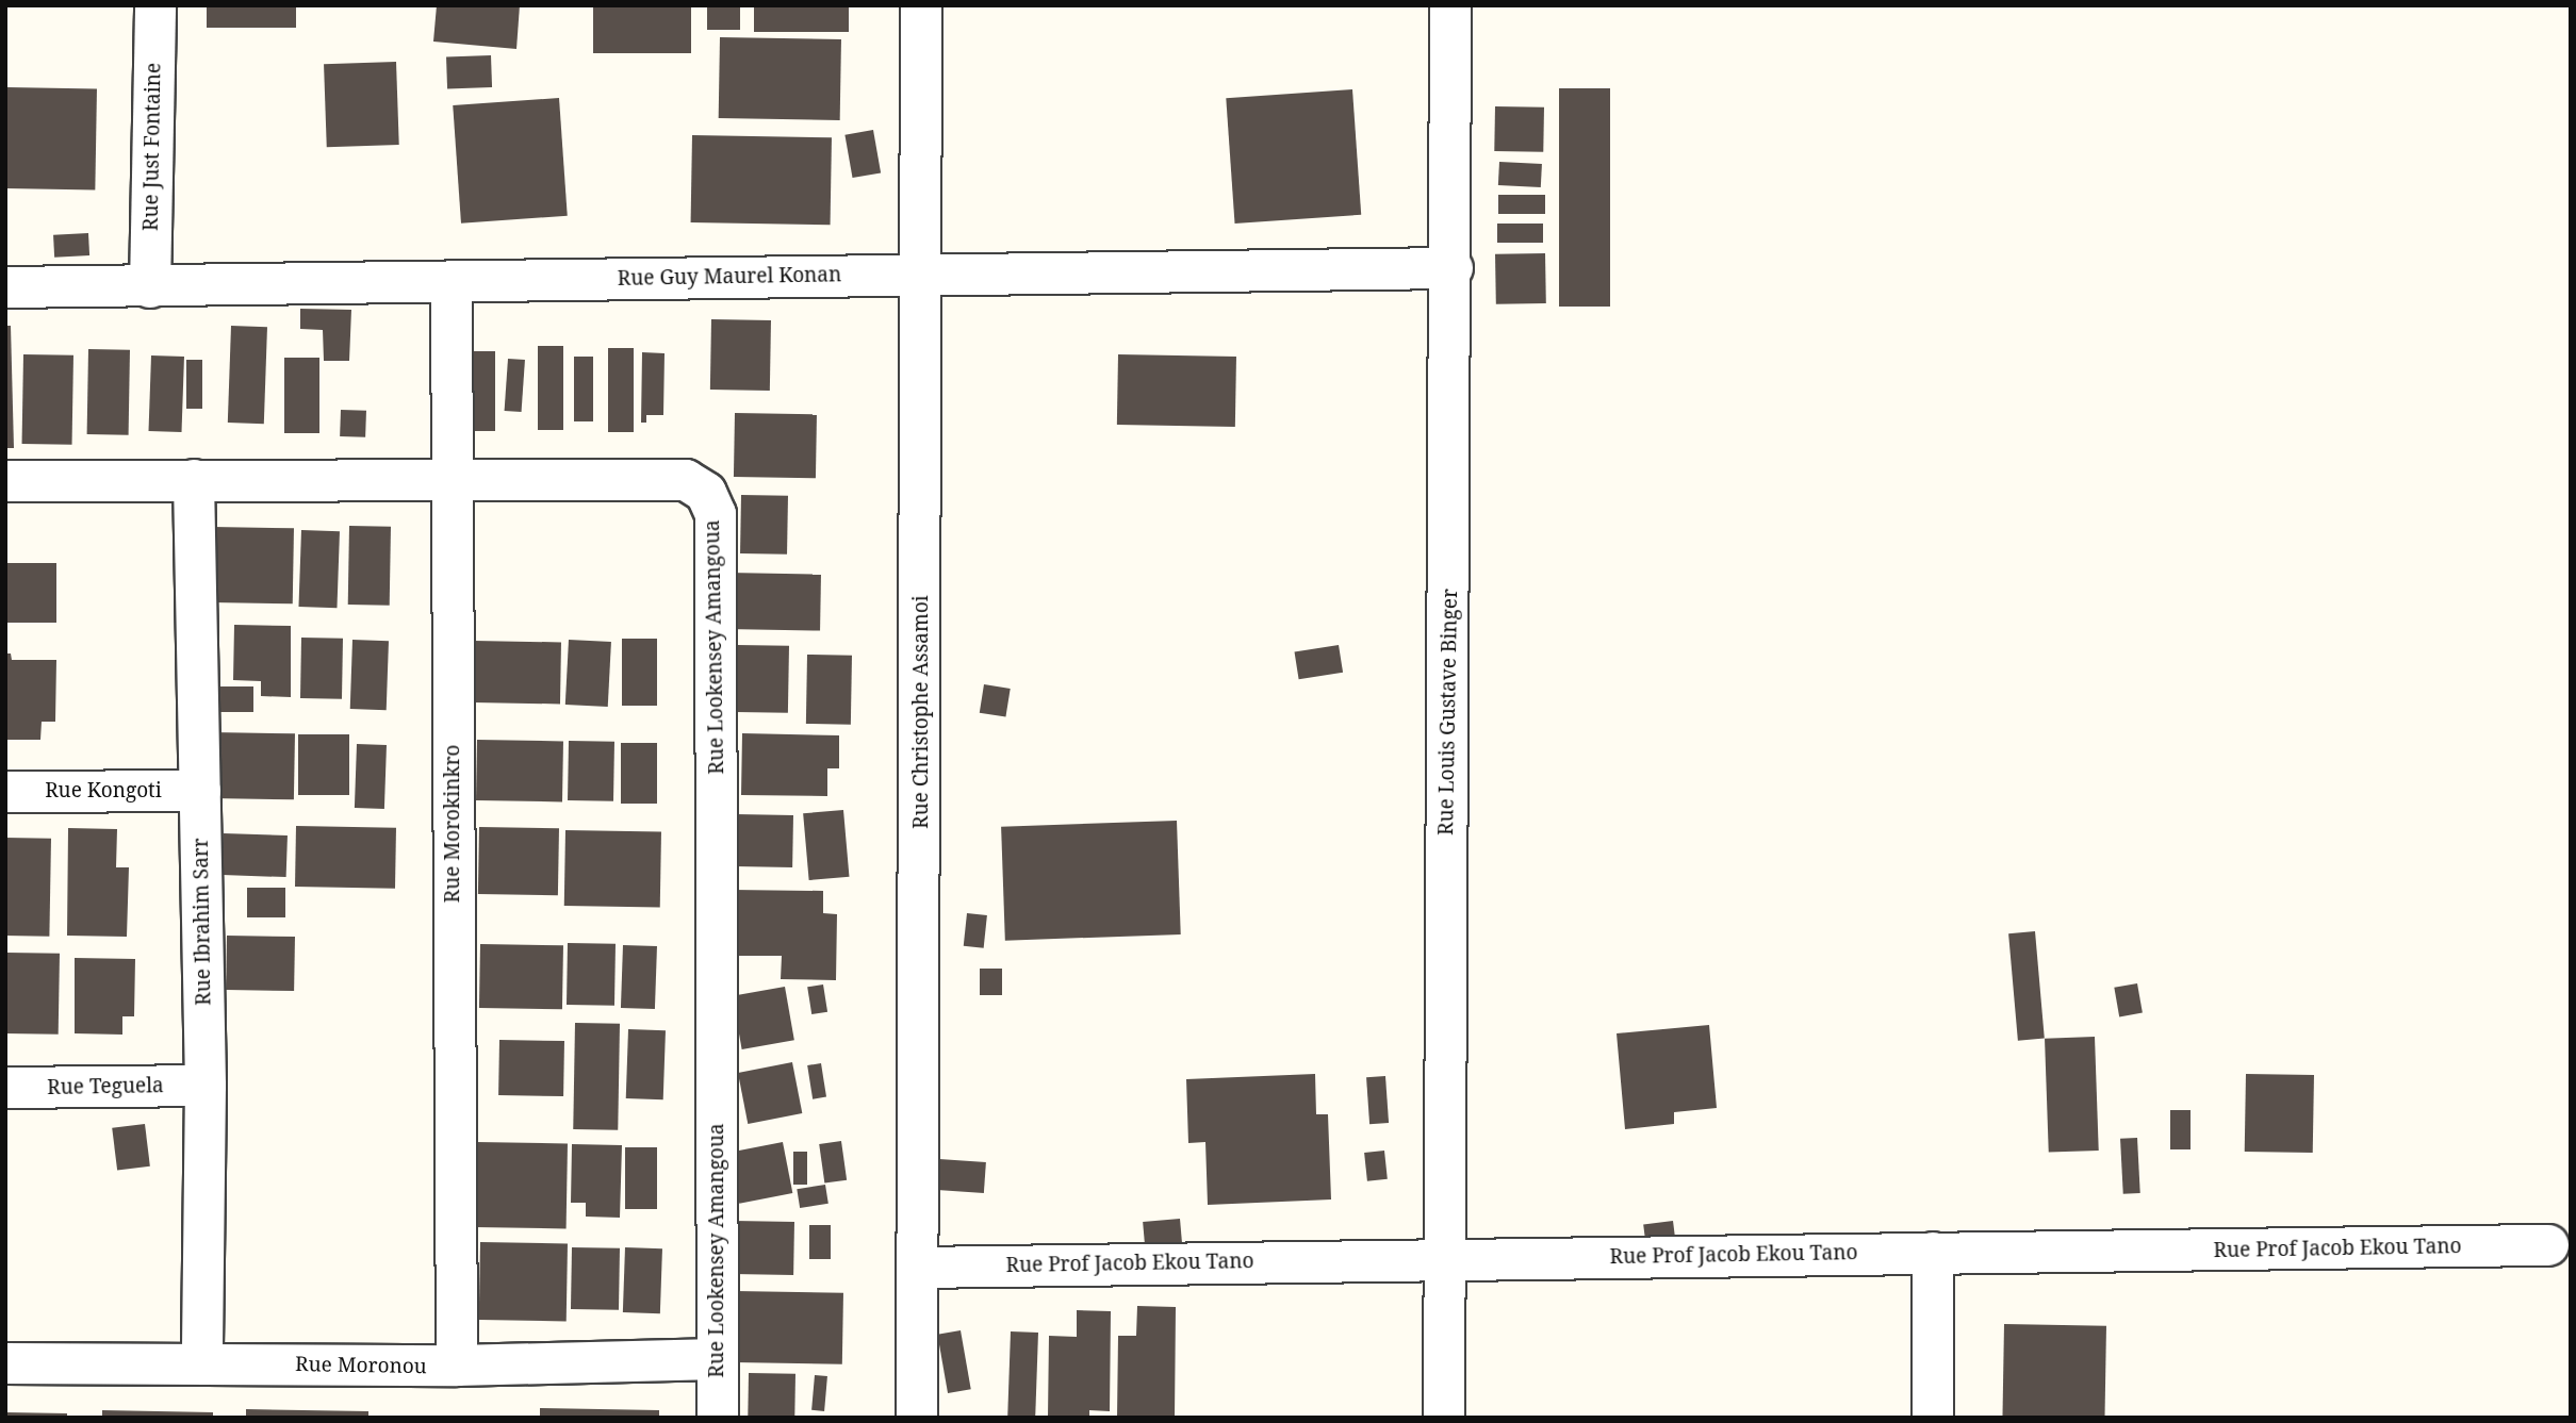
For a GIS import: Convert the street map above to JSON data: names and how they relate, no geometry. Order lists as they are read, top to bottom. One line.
{"streets":{"street":["Rue Just Fontaine","Rue Guy Maurel Konan","Rue Lookensey Amangoua","Rue Christophe Assamoi","Rue Louis Gustave Binger","Rue Kongoti","Rue Morokinkro","Rue Ibrahim Sarr","Rue Teguela","Rue Prof Jacob Ekou Tano","Rue Moronou"]},"crossings":[["Rue Just Fontaine","Rue Guy Maurel Konan"],["Rue Guy Maurel Konan","Rue Christophe Assamoi"],["Rue Guy Maurel Konan","Rue Louis Gustave Binger"],["Rue Guy Maurel Konan","Rue Morokinkro"],["Rue Lookensey Amangoua","Rue Morokinkro"],["Rue Lookensey Amangoua","Rue Ibrahim Sarr"],["Rue Lookensey Amangoua","Rue Moronou"],["Rue Christophe Assamoi","Rue Prof Jacob Ekou Tano"],["Rue Louis Gustave Binger","Rue Prof Jacob Ekou Tano"],["Rue Kongoti","Rue Ibrahim Sarr"],["Rue Morokinkro","Rue Moronou"],["Rue Ibrahim Sarr","Rue Teguela"],["Rue Ibrahim Sarr","Rue Moronou"]]}
